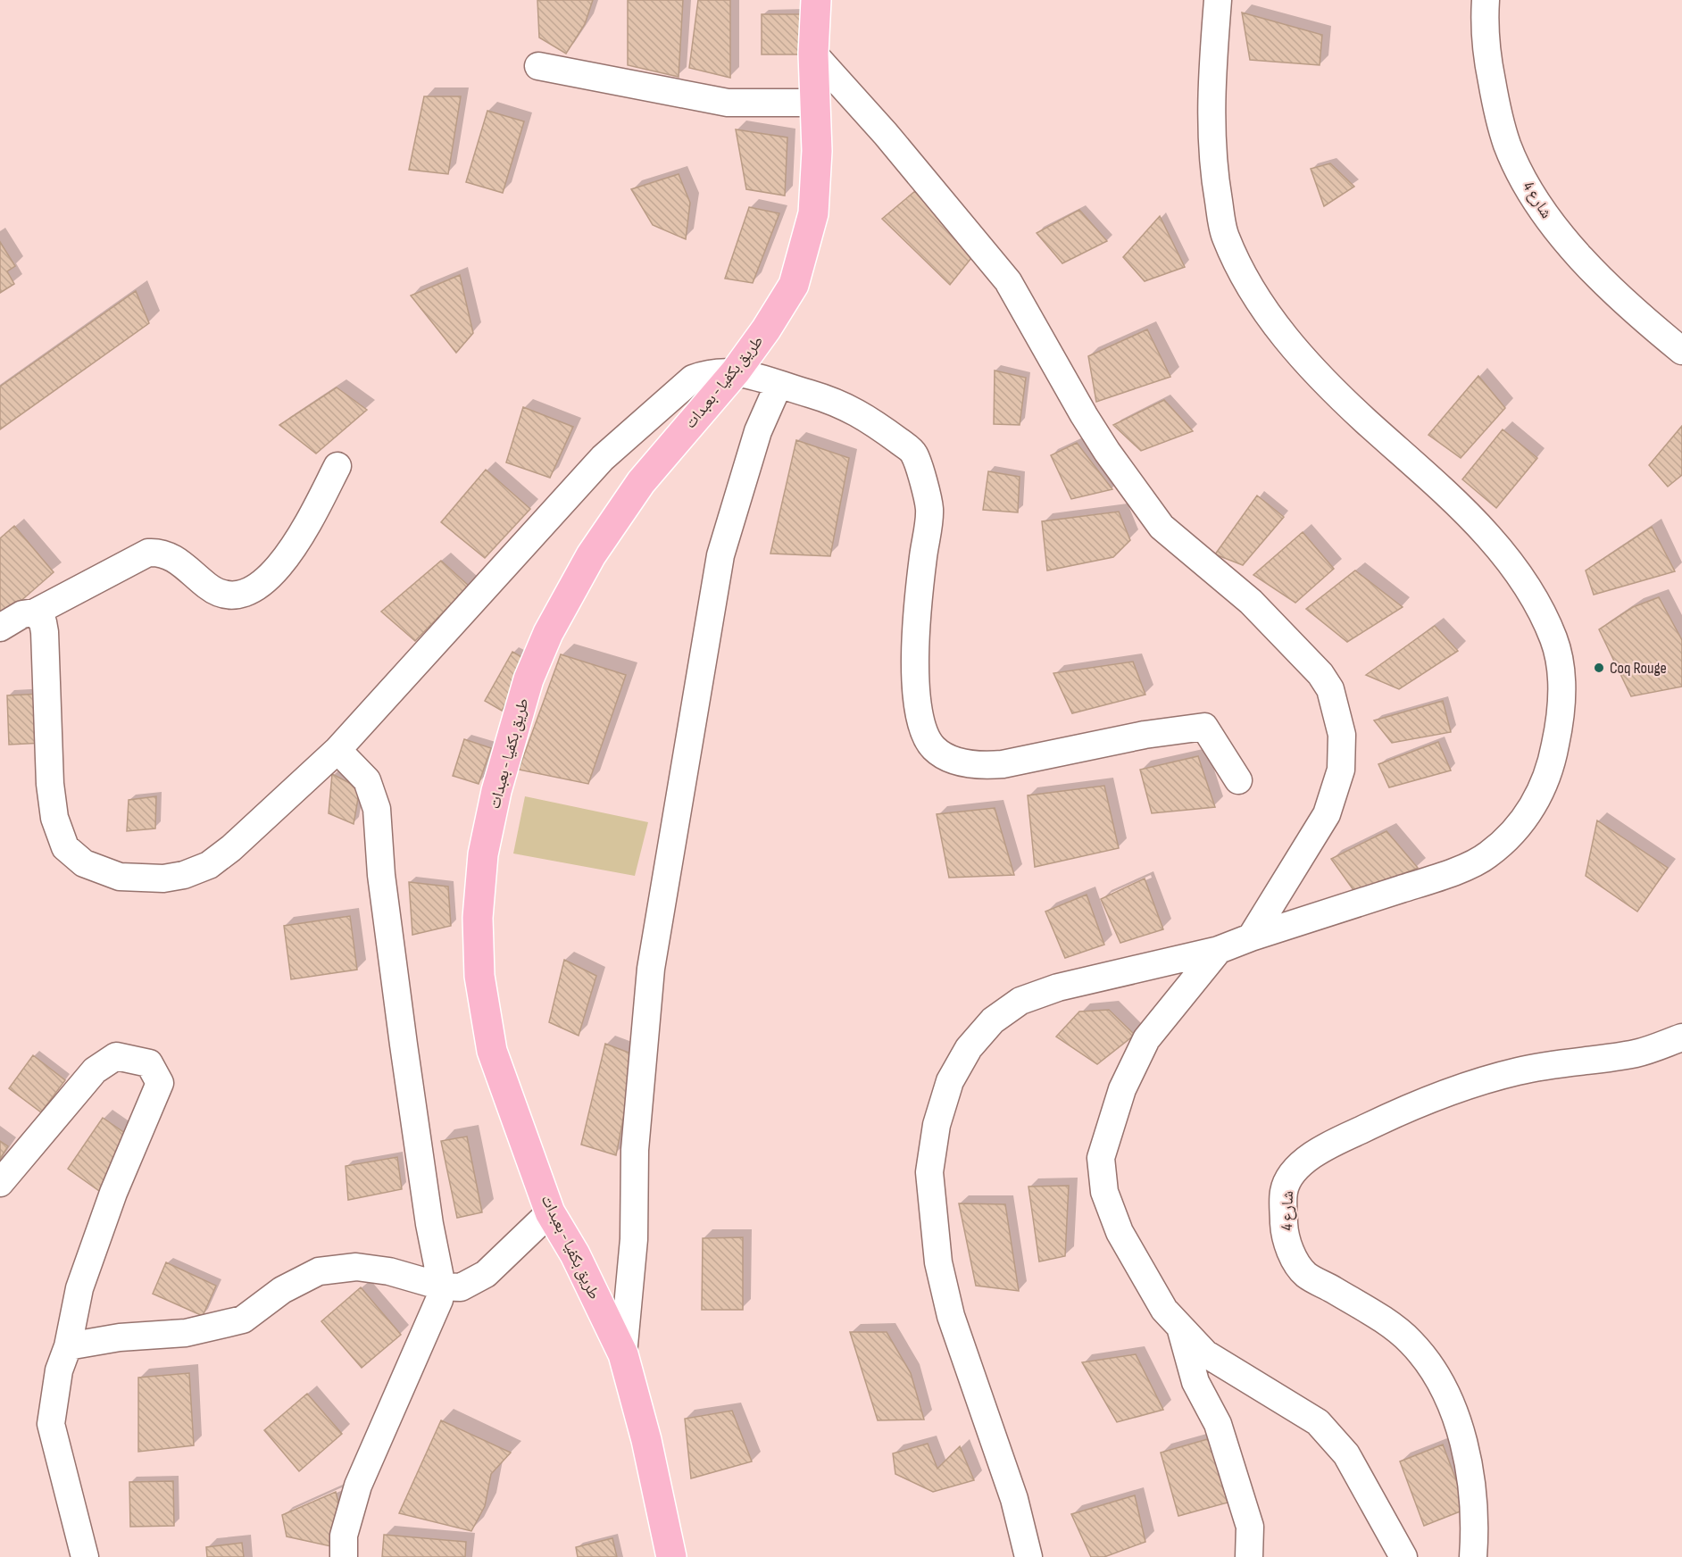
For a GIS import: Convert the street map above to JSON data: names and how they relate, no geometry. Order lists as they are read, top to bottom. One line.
{"streets":{"main road":["طريق بكفيا - بعبدات"],"street":["شارع 4"]},"places":["Coq Rouge"]}
